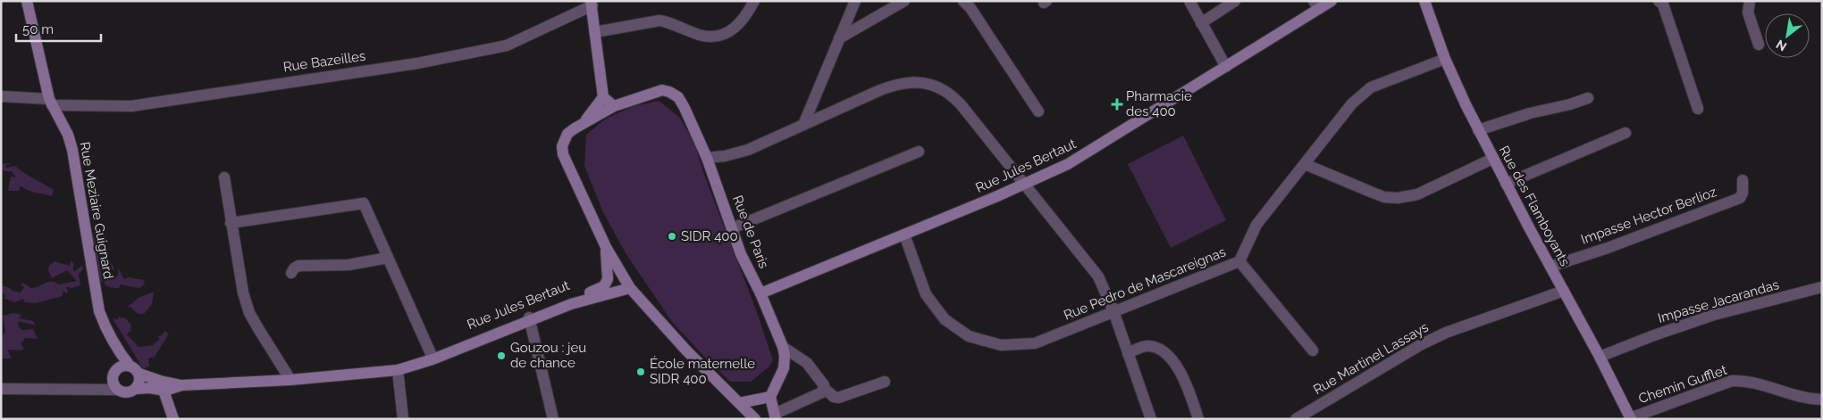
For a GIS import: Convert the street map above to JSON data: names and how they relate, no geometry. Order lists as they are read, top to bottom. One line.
{"streets":{"street":["Rue Bazeilles","Rue Jules Bertaut","Rue des Flamboyants","Rue Meziaire Guignard","Impasse Hector Berlioz","Rue de Paris","Rue Pedro de Mascareignas","Impasse Jacarandas","Rue Martinel Lassays","Chemin Gufflet"]},"crossings":[["Rue Bazeilles","Rue Meziaire Guignard"],["Rue Jules Bertaut","Rue Meziaire Guignard"],["Rue Jules Bertaut","Rue de Paris"],["Rue Jules Bertaut","Rue Pedro de Mascareignas"],["Rue des Flamboyants","Impasse Hector Berlioz"],["Rue des Flamboyants","Rue Pedro de Mascareignas"],["Rue des Flamboyants","Impasse Jacarandas"],["Rue des Flamboyants","Rue Martinel Lassays"],["Rue des Flamboyants","Chemin Gufflet"]],"places":{"health":["Pharmacie des 400"],"other":["SIDR 400","Gouzou : jeu de chance","École maternelle SIDR 400"]},"scale_bar":"50 m","north":"bottom left"}
